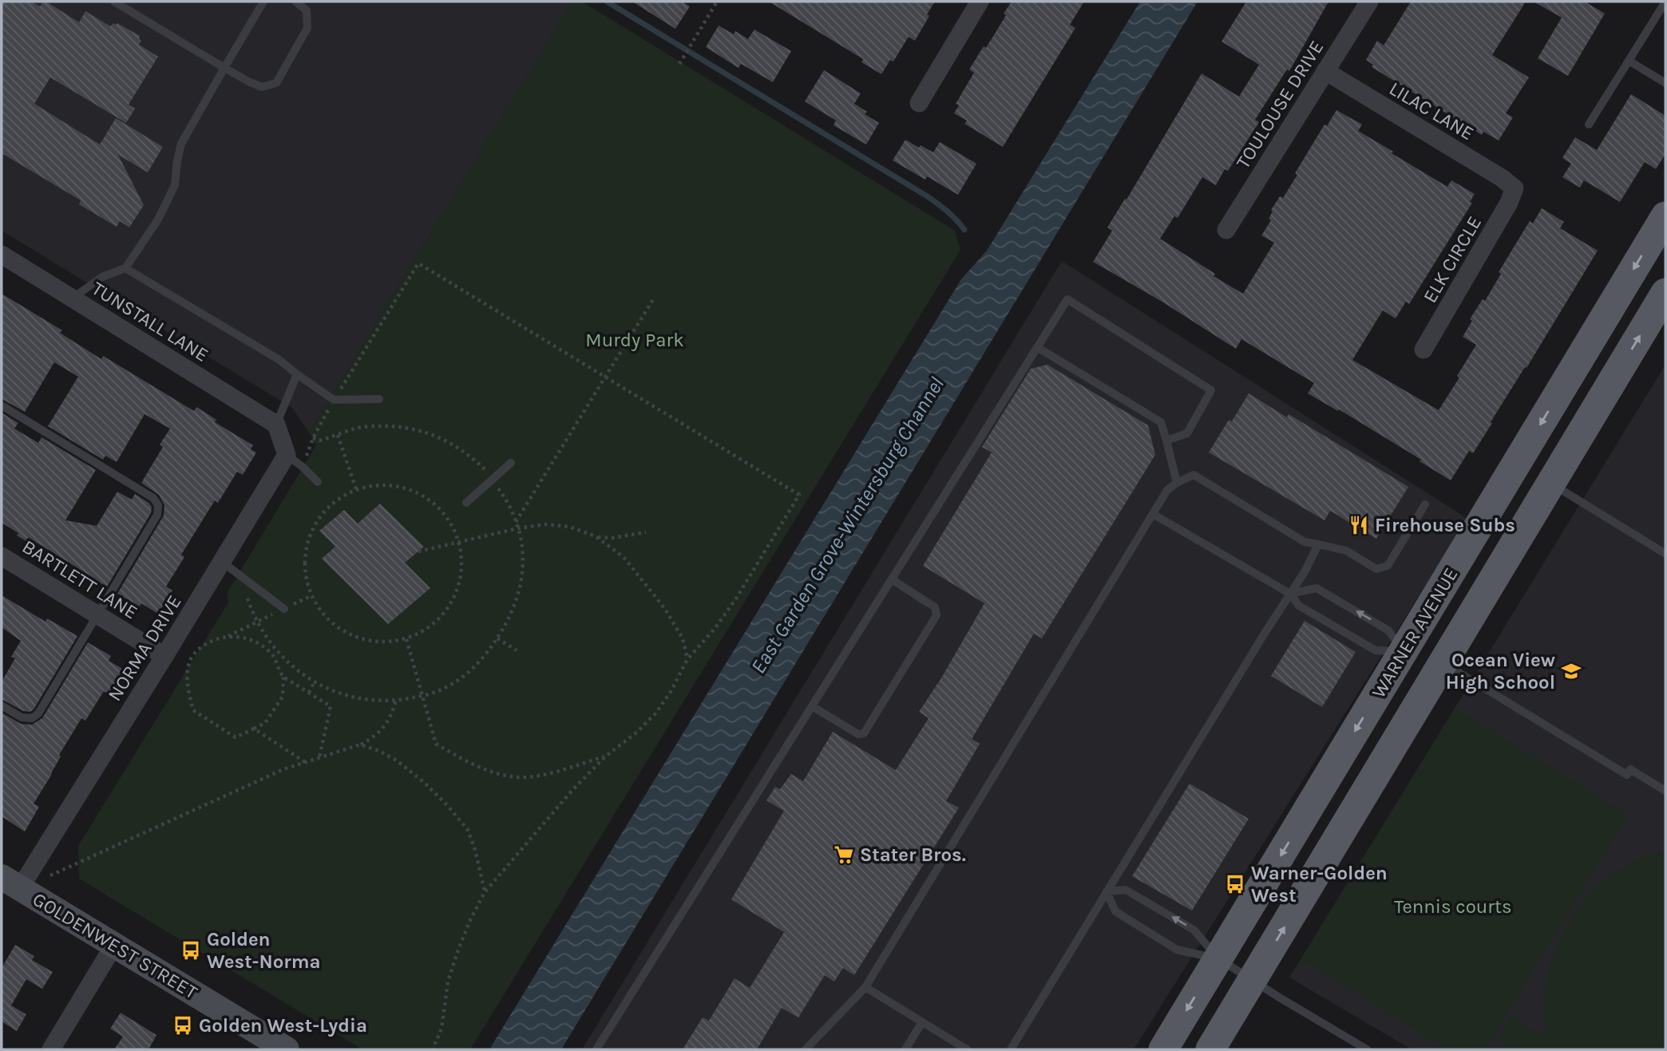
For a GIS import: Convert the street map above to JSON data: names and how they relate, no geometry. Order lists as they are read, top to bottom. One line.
{"streets":{"main road":["WARNER AVENUE","GOLDENWEST STREET"],"street":["TOULOUSE DRIVE","LILAC LANE","ELK CIRCLE","TUNSTALL LANE","BARTLETT LANE","NORMA DRIVE"]},"crossings":[["TOULOUSE DRIVE","LILAC LANE"],["LILAC LANE","ELK CIRCLE"],["BARTLETT LANE","NORMA DRIVE"],["NORMA DRIVE","GOLDENWEST STREET"]],"water":["East Garden Grove-Wintersburg Channel"],"parks":["Murdy Park","Tennis courts"],"places":{"restaurant":["Firehouse Subs"],"school or university":["Ocean View High School"],"supermarket":["Stater Bros."],"bus stop":["Warner-Golden West","Golden West-Norma","Golden West-Lydia"]}}
